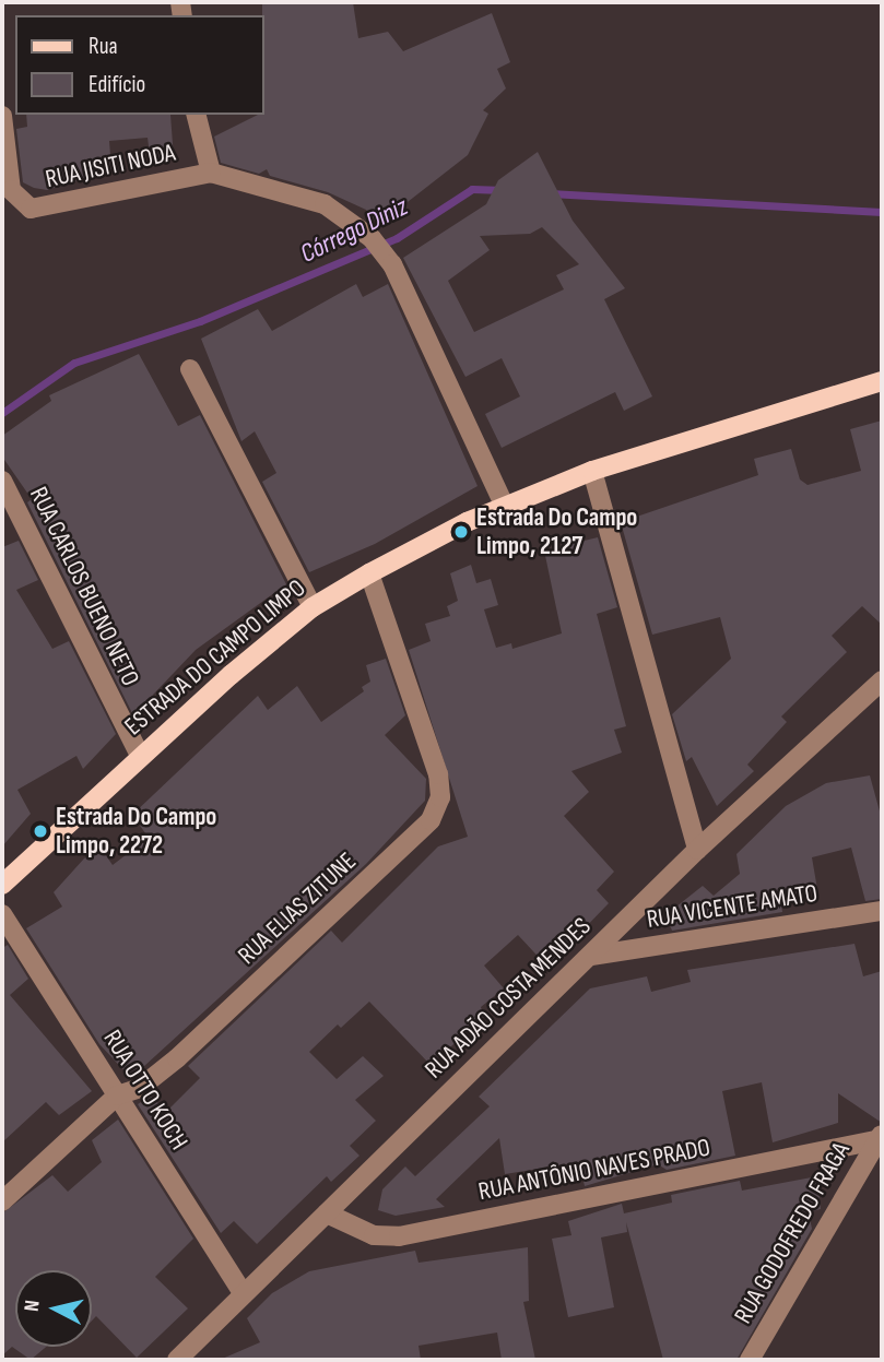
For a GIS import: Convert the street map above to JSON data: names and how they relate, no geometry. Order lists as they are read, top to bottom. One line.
{"streets":{"main road":["ESTRADA DO CAMPO LIMPO"],"street":["RUA JISITI NODA","RUA CARLOS BUENO NETO","RUA VICENTE AMATO","RUA ELIAS ZITUNE","RUA ADÃO COSTA MENDES","RUA OTTO KOCH","RUA ANTÔNIO NAVES PRADO","RUA GODOFREDO FRAGA"]},"crossings":[["RUA CARLOS BUENO NETO","ESTRADA DO CAMPO LIMPO"],["ESTRADA DO CAMPO LIMPO","RUA ELIAS ZITUNE"],["RUA VICENTE AMATO","RUA ADÃO COSTA MENDES"],["RUA ELIAS ZITUNE","RUA OTTO KOCH"],["RUA ADÃO COSTA MENDES","RUA OTTO KOCH"],["RUA ADÃO COSTA MENDES","RUA ANTÔNIO NAVES PRADO"],["RUA ANTÔNIO NAVES PRADO","RUA GODOFREDO FRAGA"]],"water":["Córrego Diniz"],"places":["Estrada Do Campo Limpo, 2127","Estrada Do Campo Limpo, 2272"],"legend":["Rua","Edifício"],"north":"left"}
